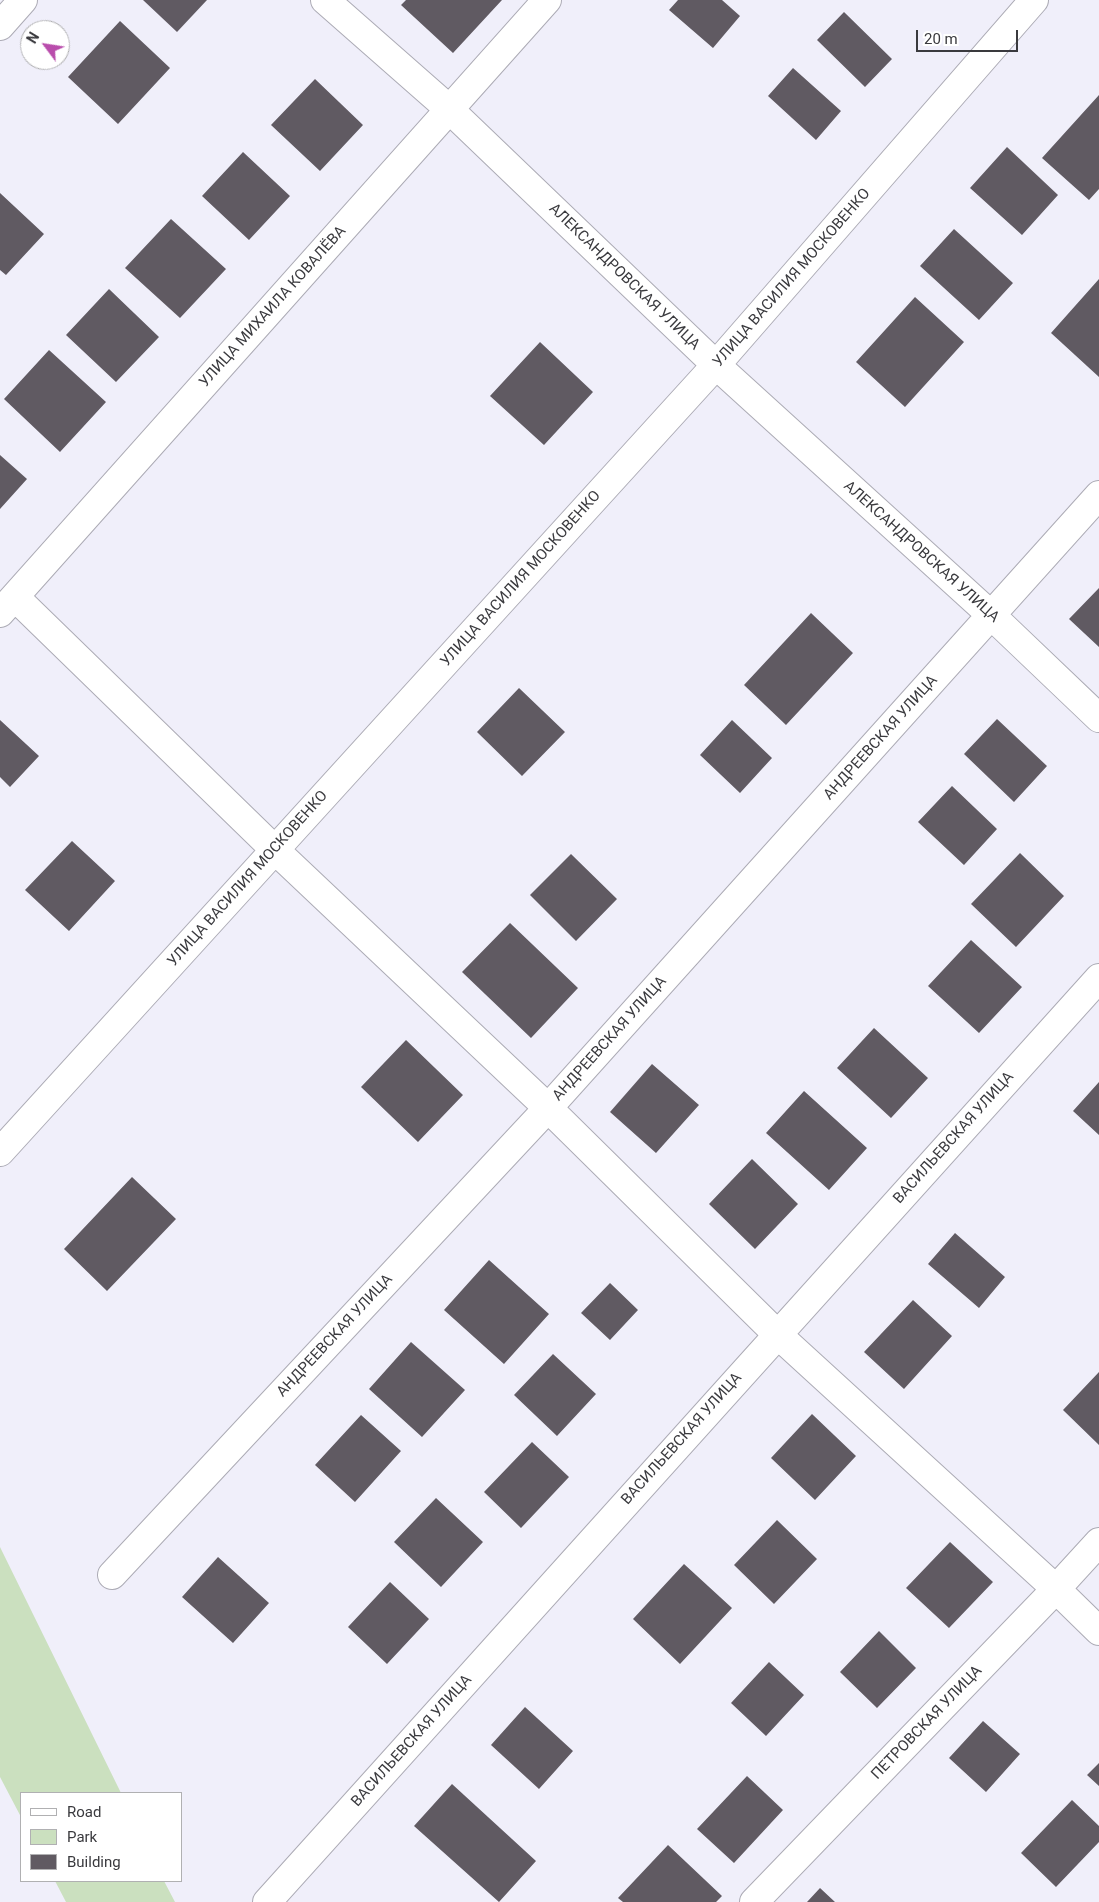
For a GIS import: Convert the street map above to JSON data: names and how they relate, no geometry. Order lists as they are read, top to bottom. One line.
{"streets":{"street":["АЛЕКСАНДРОВСКАЯ УЛИЦА","УЛИЦА ВАСИЛИЯ МОСКОВЕНКО","УЛИЦА МИХАИЛА КОВАЛЁВА","АНДРЕЕВСКАЯ УЛИЦА","ВАСИЛЬЕВСКАЯ УЛИЦА","ПЕТРОВСКАЯ УЛИЦА"]},"crossings":[["АЛЕКСАНДРОВСКАЯ УЛИЦА","УЛИЦА ВАСИЛИЯ МОСКОВЕНКО"],["АЛЕКСАНДРОВСКАЯ УЛИЦА","УЛИЦА МИХАИЛА КОВАЛЁВА"],["АЛЕКСАНДРОВСКАЯ УЛИЦА","АНДРЕЕВСКАЯ УЛИЦА"]],"legend":["Road","Park","Building"],"scale_bar":"20 m","north":"top left"}
